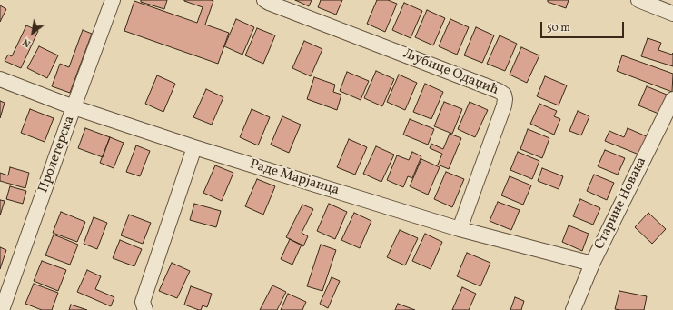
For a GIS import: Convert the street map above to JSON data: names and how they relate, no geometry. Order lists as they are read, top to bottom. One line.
{"streets":{"street":["Љубице Одаџић","Пролетерска","Раде Марјанца","Старине Новака"]},"crossings":[["Љубице Одаџић","Раде Марјанца"],["Пролетерска","Раде Марјанца"],["Раде Марјанца","Старине Новака"]],"scale_bar":"50 m","north":"bottom left"}
